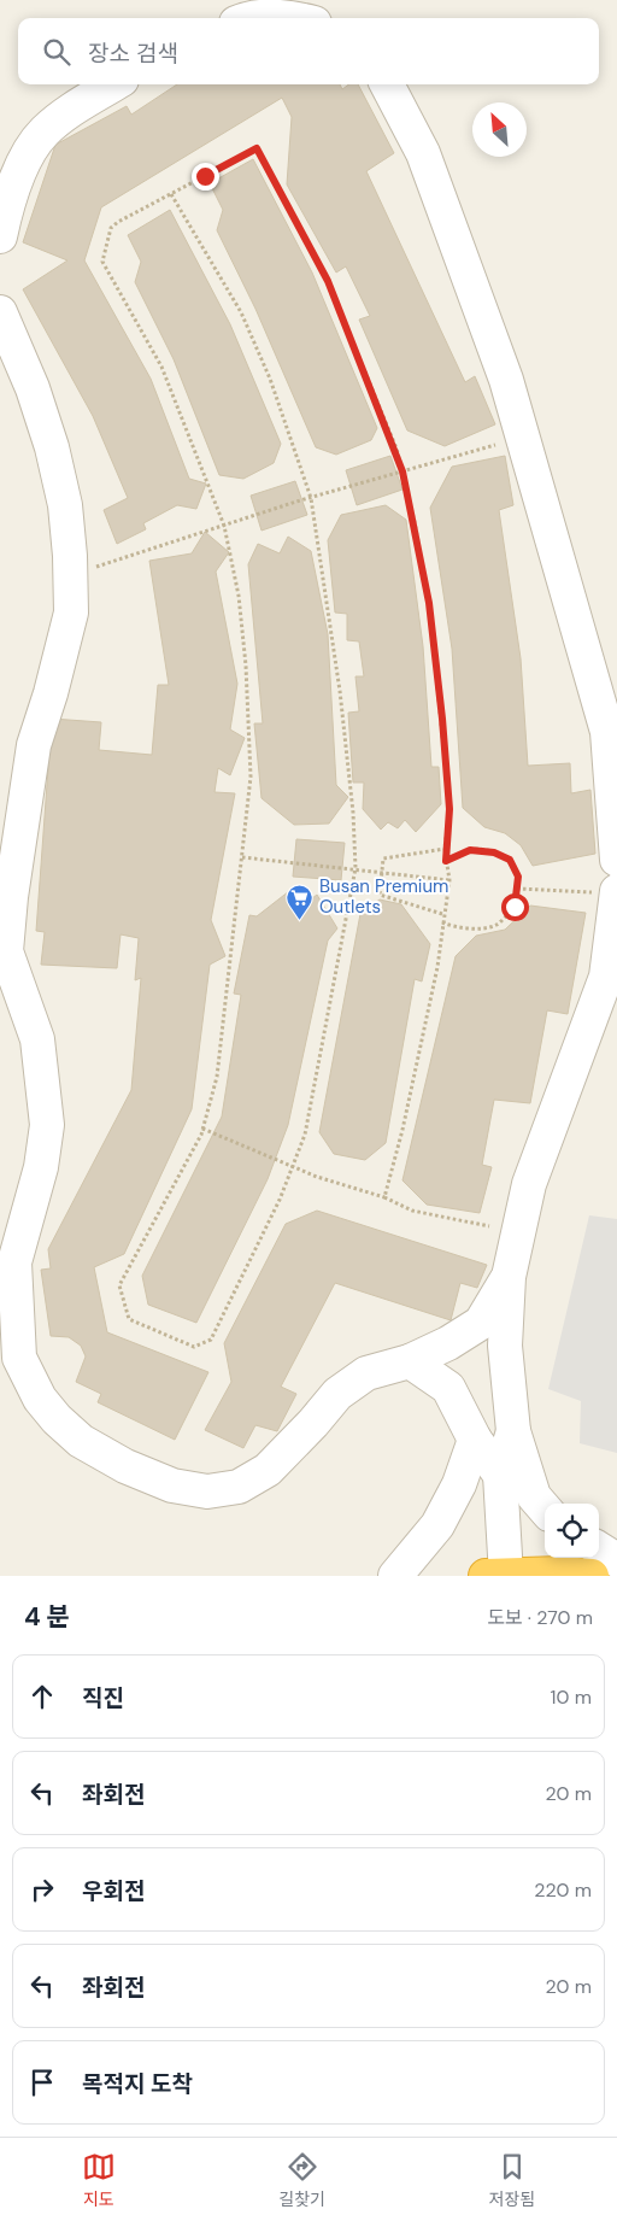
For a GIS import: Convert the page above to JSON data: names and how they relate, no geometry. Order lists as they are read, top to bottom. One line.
{"places":{"supermarket":["Busan Premium Outlets"]},"north":"top left","page":{"search":"장소 검색","heading":["4 분","도보 · 270 m"],"list":[["직진","10 m"],["좌회전","20 m"],["우회전","220 m"],["좌회전","20 m"],"목적지 도착"],"nav":["지도","길찾기","저장됨"]}}
